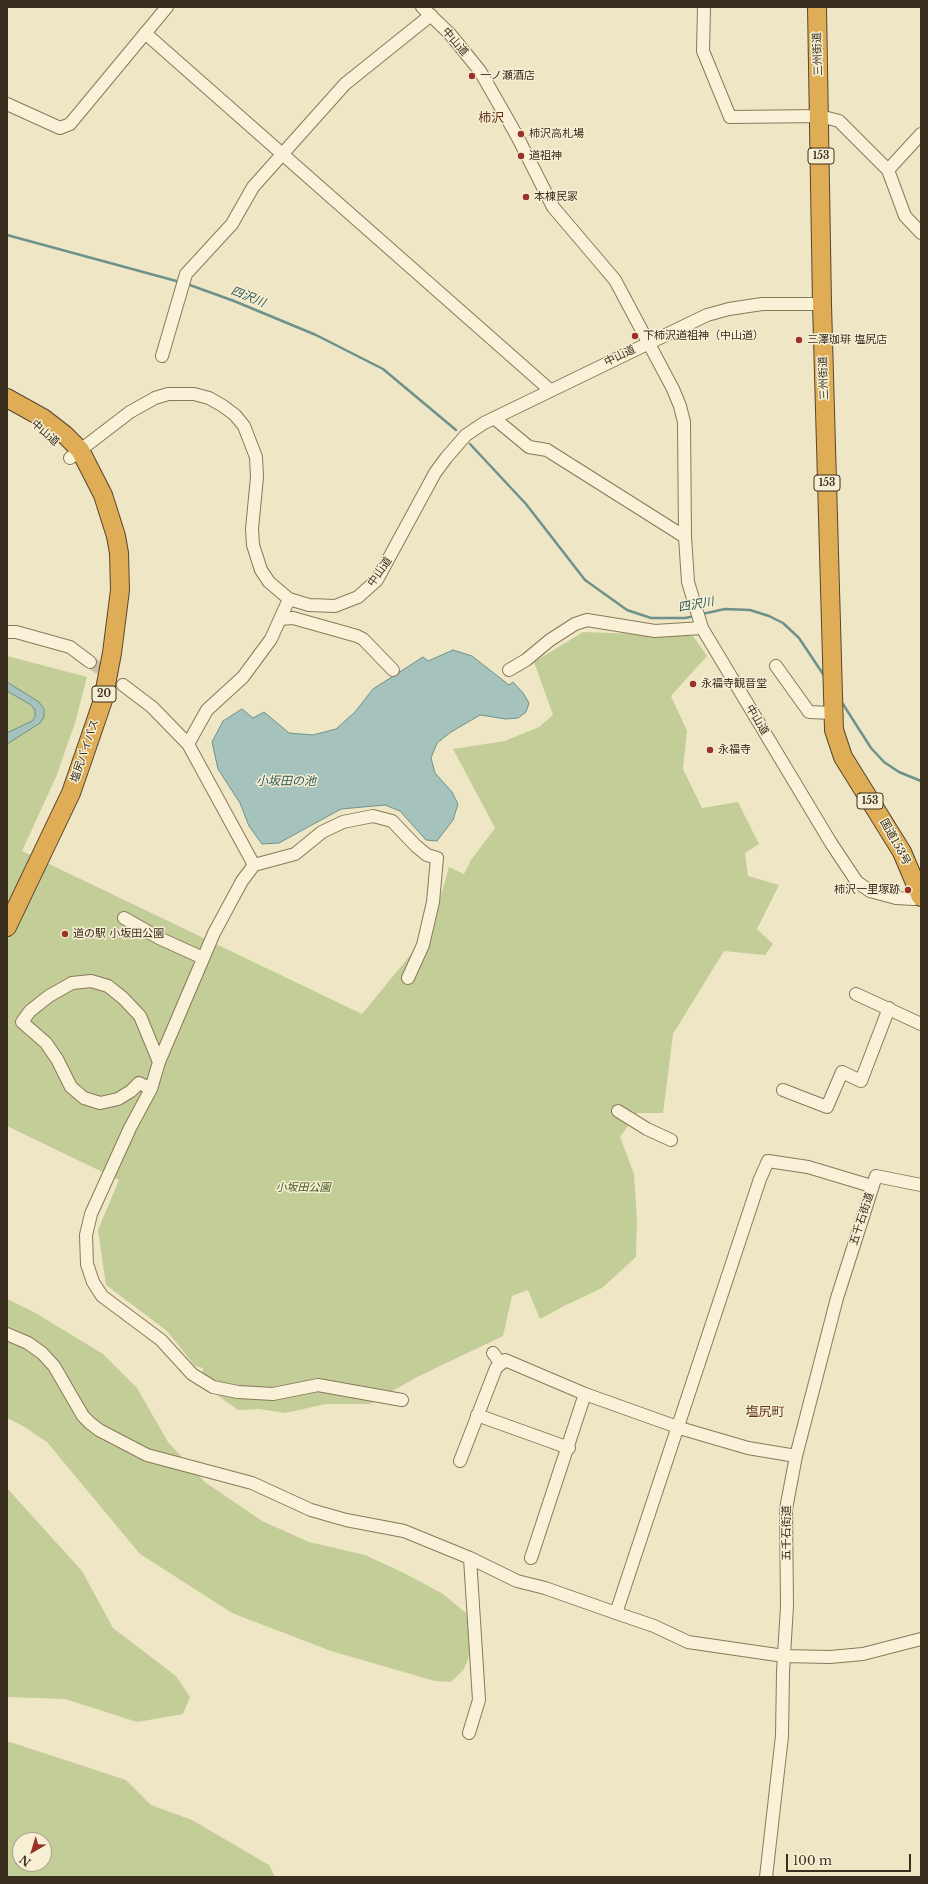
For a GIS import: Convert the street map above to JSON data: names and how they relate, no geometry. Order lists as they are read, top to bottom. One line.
{"streets":{"highway":["中山道","三州街道","153","20","塩尻バイパス","国道153号"],"street":["五千石街道"]},"crossings":[["中山道","塩尻バイパス"],["中山道","国道153号"],["三州街道","国道153号"]],"districts":["柿沢","塩尻町"],"water":["四沢川","小坂田の池"],"parks":["小坂田公園"],"places":["一ノ瀬酒店","柿沢高札場","道祖神","本棟民家","下柿沢道祖神（中山道）","三澤珈琲 塩尻店","永福寺観音堂","永福寺","柿沢一里塚跡","道の駅 小坂田公園"],"scale_bar":"100 m","north":"bottom left"}
